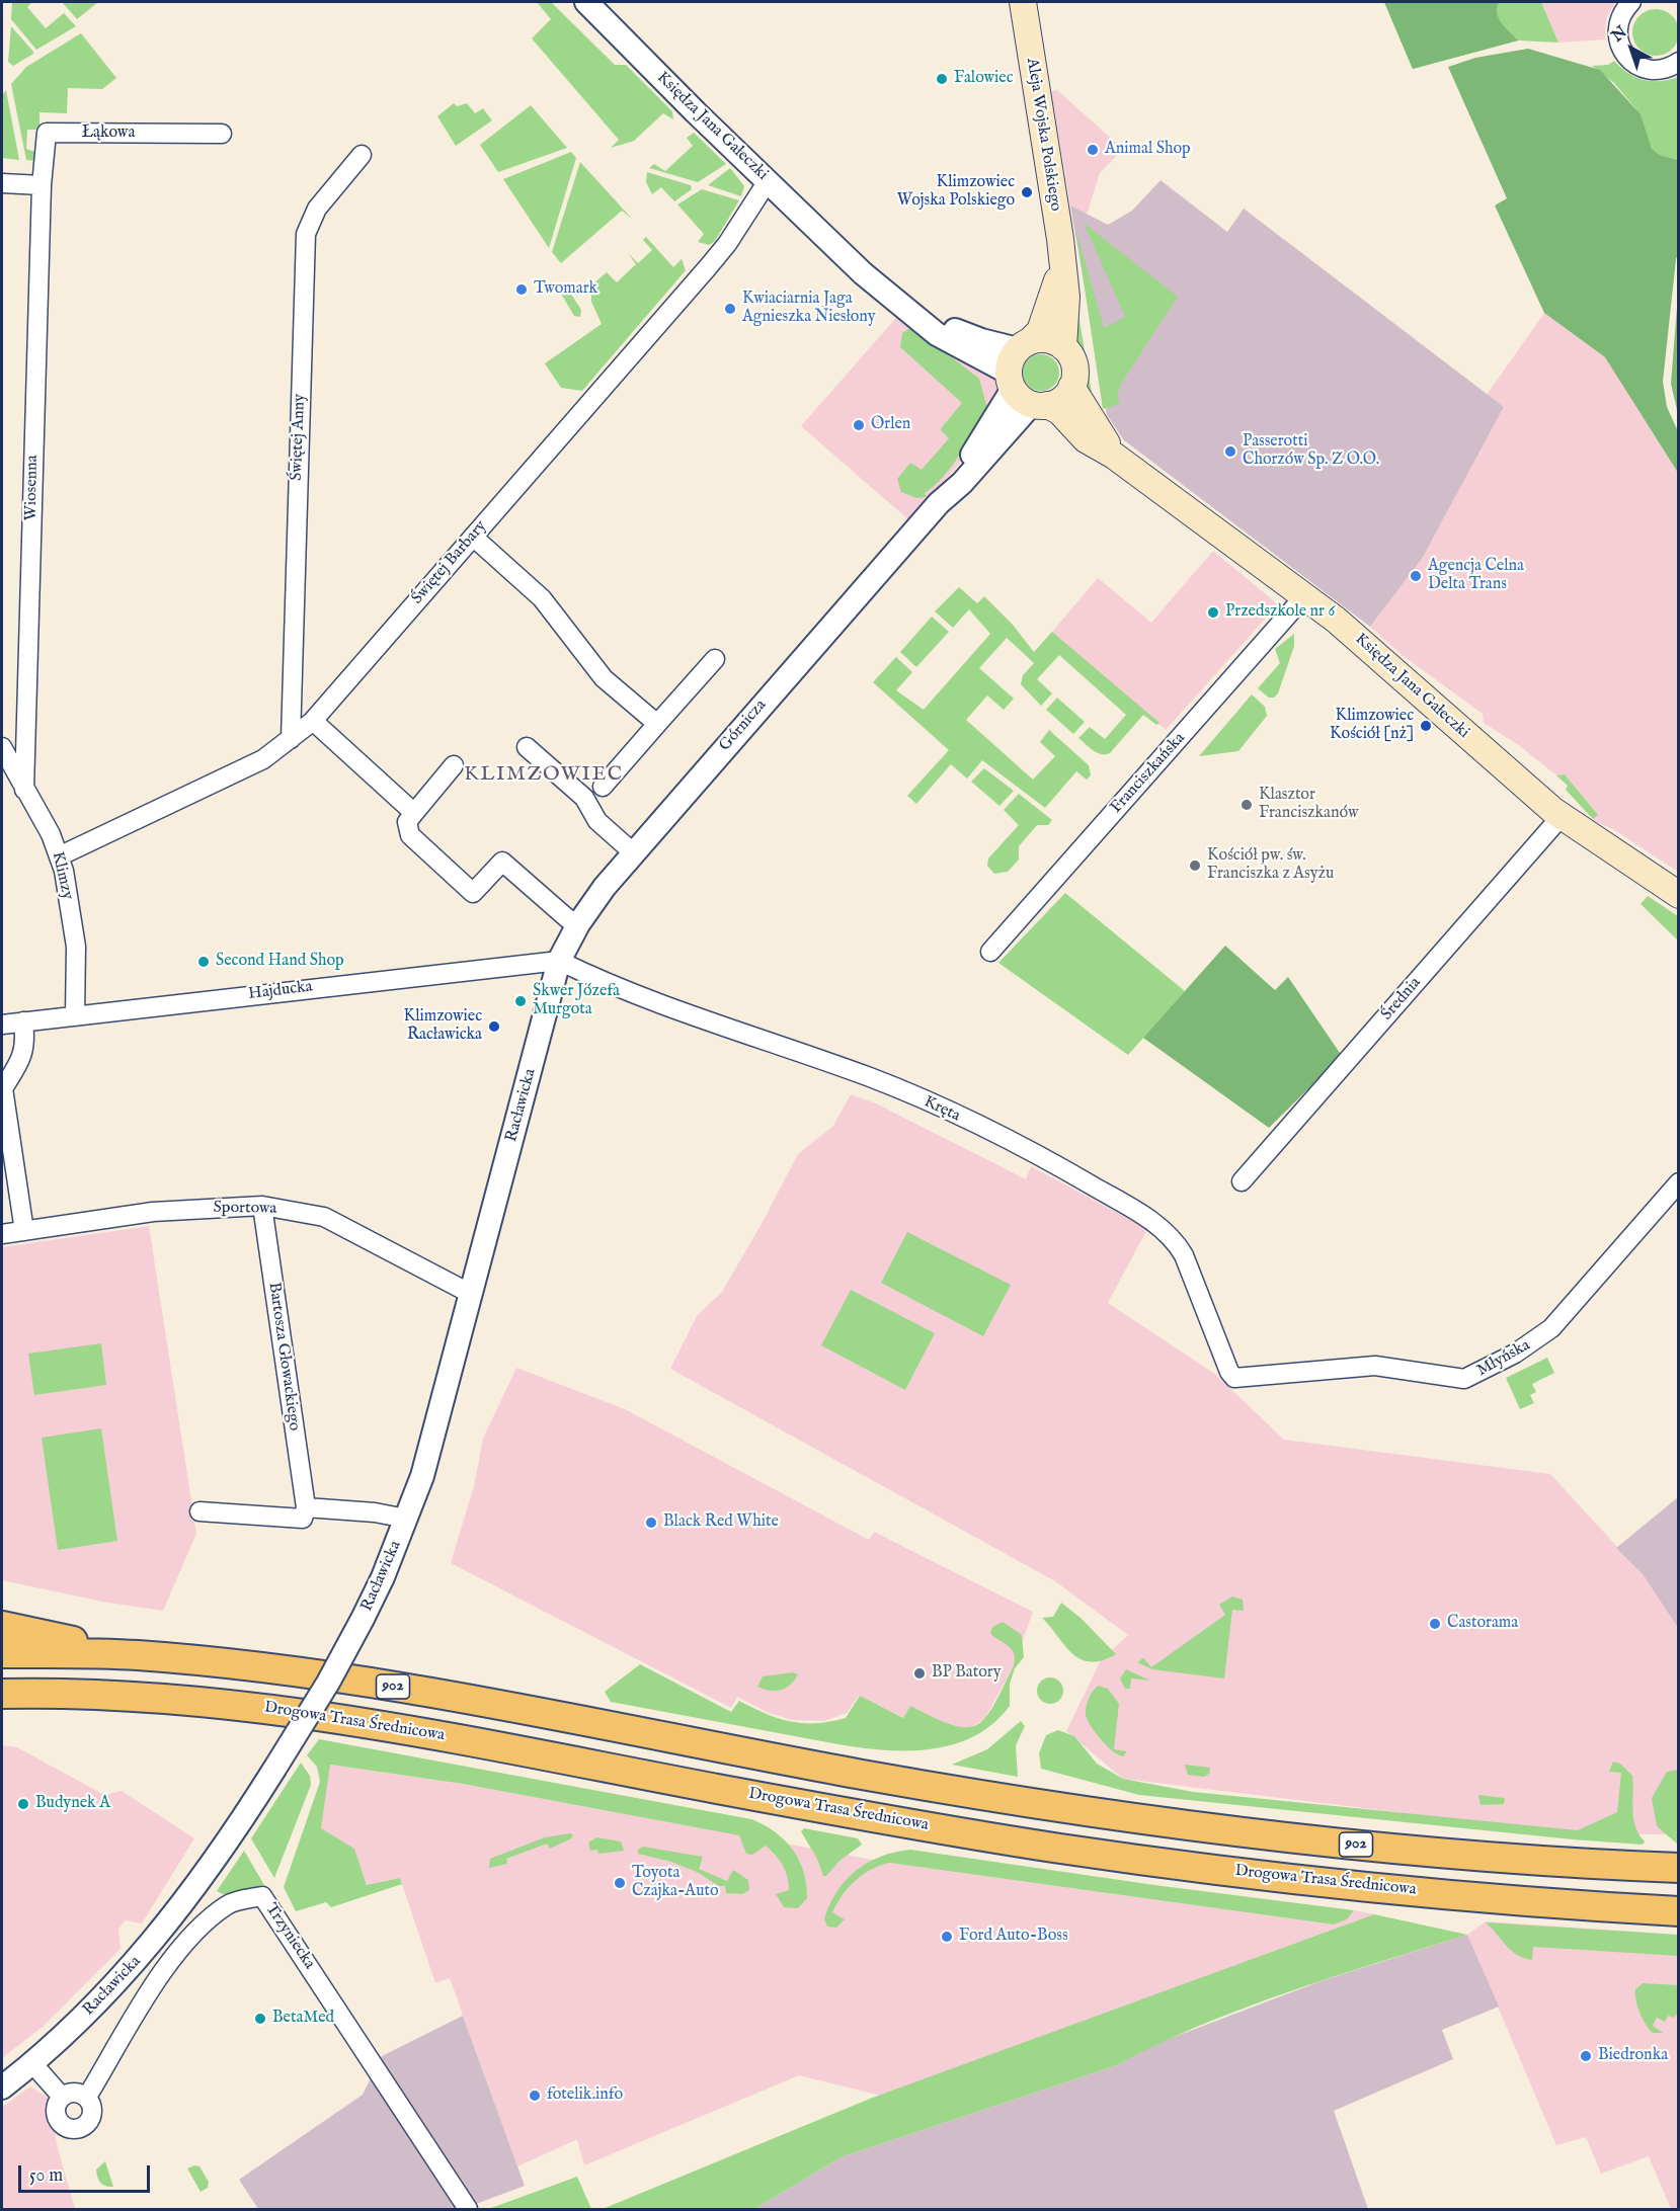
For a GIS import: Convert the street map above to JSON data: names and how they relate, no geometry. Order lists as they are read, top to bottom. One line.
{"streets":{"main road":["Księdza Jana Gałeczki","Aleja Wojska Polskiego","902","Drogowa Trasa Średnicowa"],"street":["Łąkowa","Świętej Anny","Wiosenna","Świętej Barbary","Górnicza","Franciszkańska","Klimzy","Hajducka","Średnia","Racławicka","Kręta","Sportowa","Bartosza Głowackiego","Młyńska","Trzyniecka"]},"crossings":[["Księdza Jana Gałeczki","Aleja Wojska Polskiego"],["Księdza Jana Gałeczki","Świętej Barbary"],["Księdza Jana Gałeczki","Górnicza"],["Księdza Jana Gałeczki","Franciszkańska"],["Księdza Jana Gałeczki","Średnia"],["Łąkowa","Wiosenna"],["Aleja Wojska Polskiego","Górnicza"],["Świętej Anny","Świętej Barbary"],["Wiosenna","Klimzy"],["Świętej Barbary","Klimzy"],["Górnicza","Hajducka"],["Górnicza","Racławicka"],["Górnicza","Kręta"],["Klimzy","Hajducka"],["Hajducka","Racławicka"],["Hajducka","Kręta"],["Racławicka","Kręta"],["Racławicka","Sportowa"],["Kręta","Młyńska"],["Sportowa","Bartosza Głowackiego"]],"districts":["KLIMZOWIEC"],"places":["Falowiec","Animal Shop","Klimzowiec Wojska Polskiego","Twomark","Kwiaciarnia Jaga Agnieszka Niesłony","Orlen","Passerotti Chorzów Sp. Z O.O.","Agencja Celna Delta Trans","Przedszkole nr 6","Klimzowiec Kościół [nż]","Klasztor Franciszkanów","Kościół pw. św. Franciszka z Asyżu","Second Hand Shop","Skwer Józefa Murgota","Klimzowiec Racławicka","Black Red White","Castorama","BP Batory","Budynek A","Toyota Czajka-Auto","Ford Auto-Boss","BetaMed","Biedronka","fotelik.info"],"scale_bar":"50 m","north":"top left"}
